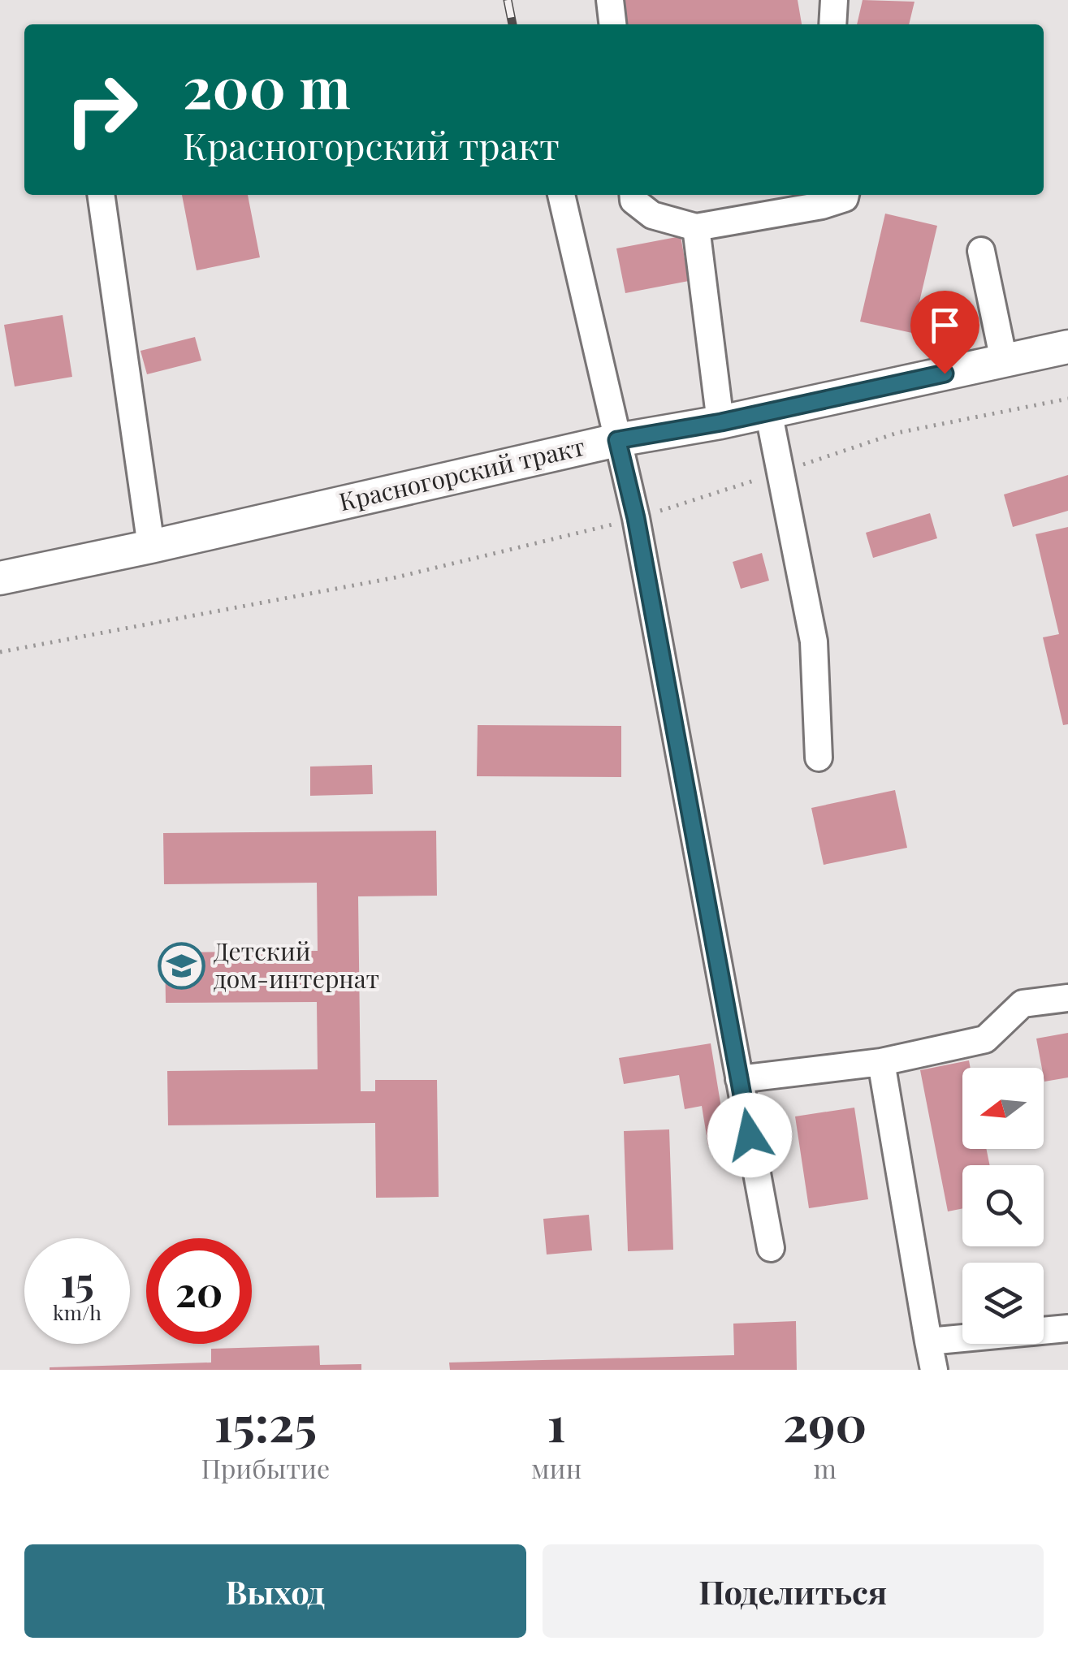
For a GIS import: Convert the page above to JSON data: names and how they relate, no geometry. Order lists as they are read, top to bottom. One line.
{"streets":{"main road":["Красногорский тракт"]},"places":{"school or university":["Детский дом-интернат"]},"north":"left","page":{"turn":["200 m","Красногорский тракт"],"speed":"15 km/h","limit":"20","eta":["15:25","Прибытие","1","мин","290","m"],"buttons":["Выход","Поделиться"]}}
